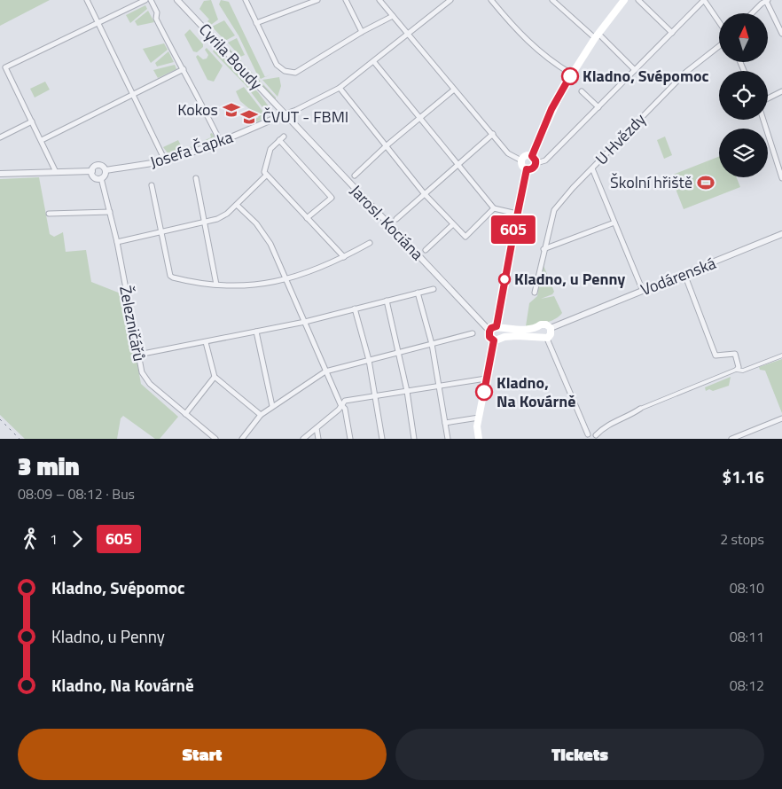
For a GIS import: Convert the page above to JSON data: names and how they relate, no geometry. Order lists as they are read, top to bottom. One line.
{"streets":{"street":["Cyrila Boudy","U Hvězdy","Josefa Čapka","Jarosl. Kociána","Vodárenská","Železničářů"]},"crossings":[["Cyrila Boudy","Josefa Čapka"],["Cyrila Boudy","Jarosl. Kociána"],["U Hvězdy","Vodárenská"],["Josefa Čapka","Jarosl. Kociána"],["Josefa Čapka","Železničářů"]],"places":{"other":["Kladno, Svépomoc","Kladno, u Penny","Kladno, Na Kovárně"],"school or university":["Kokos","ČVUT - FBMI"],"sports":["Školní hřiště"]},"lines":["bus line 605"],"north":"top","page":{"on_map":"605","heading":["3 min","08:09 – 08:12 · Bus","$1.16"],"legs":["1","605","2 stops"],"list":[{"name":"Kladno, Svépomoc","value":"08:10"},{"name":"Kladno, u Penny","value":"08:11"},{"name":"Kladno, Na Kovárně","value":"08:12"}],"buttons":["Start","Tickets"]}}
